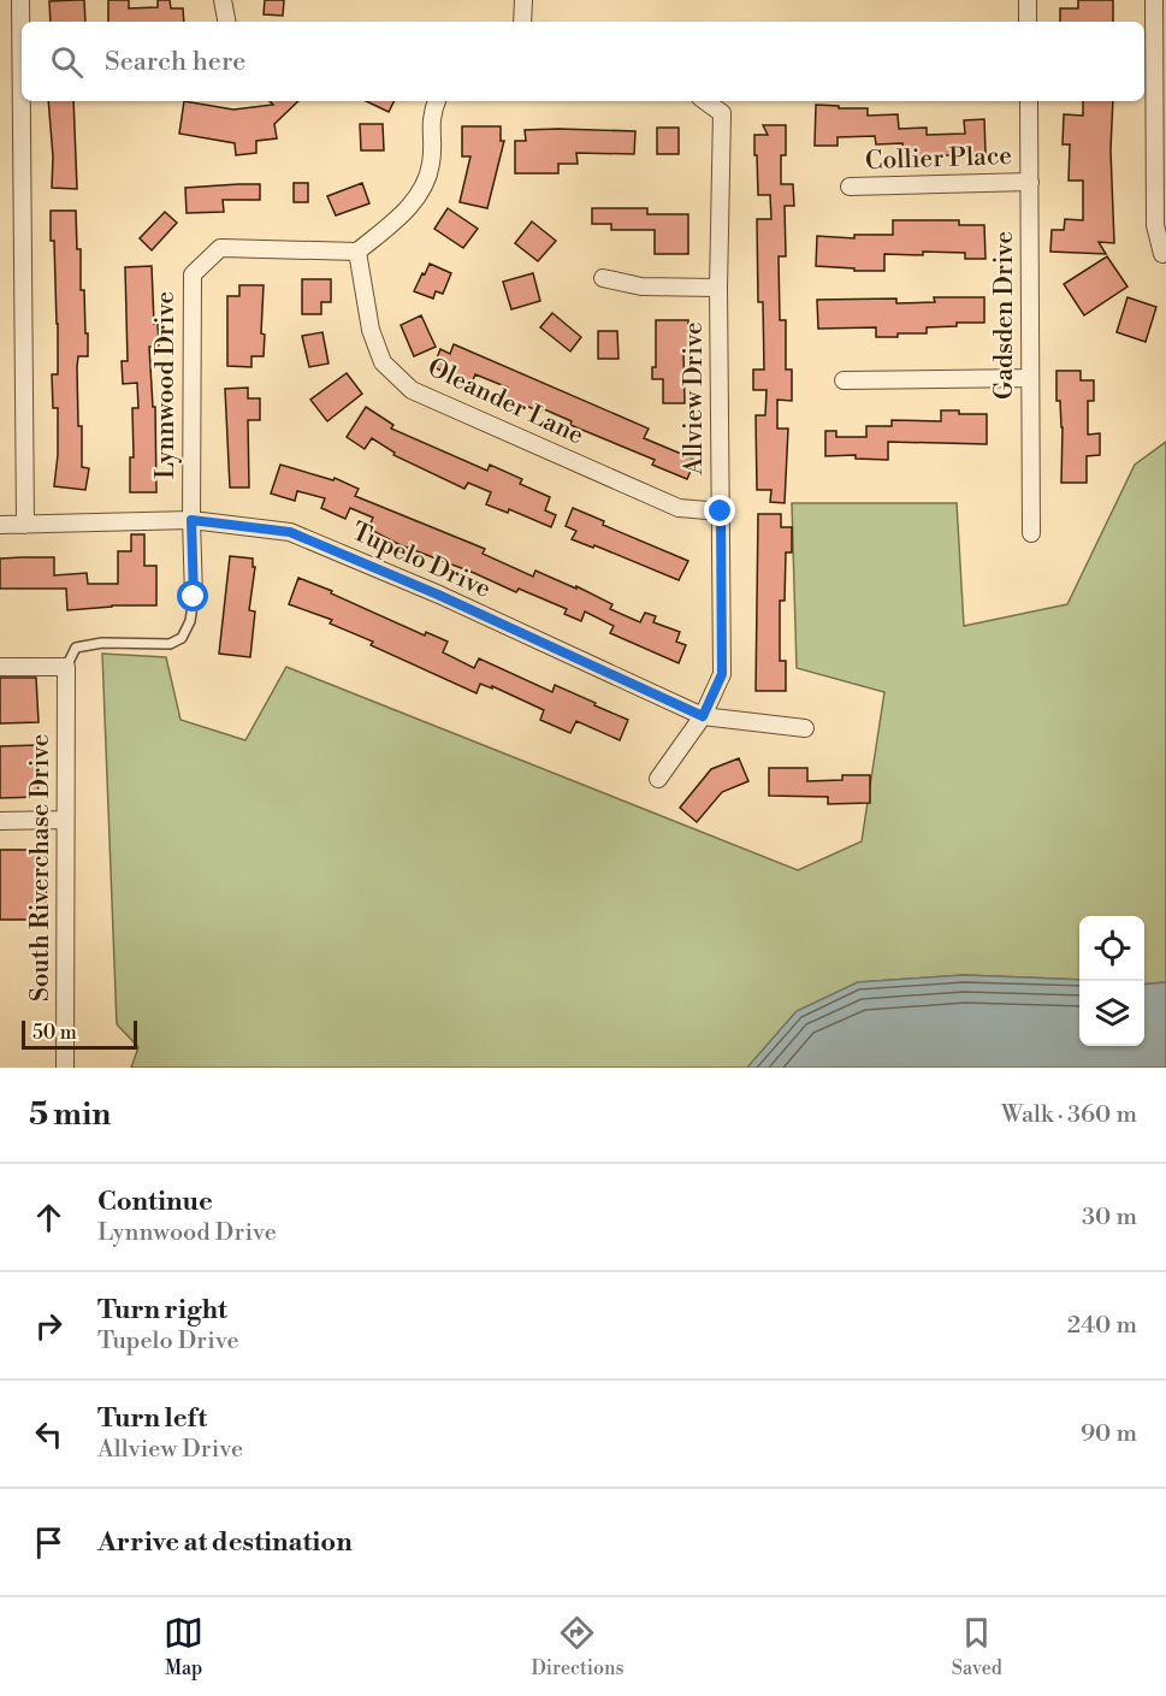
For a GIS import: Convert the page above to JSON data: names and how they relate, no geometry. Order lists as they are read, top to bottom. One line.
{"streets":{"street":["Collier Place","Gadsden Drive","Lynnwood Drive","Allview Drive","Oleander Lane","Tupelo Drive","South Riverchase Drive"]},"crossings":[["Collier Place","Gadsden Drive"],["Lynnwood Drive","Oleander Lane"],["Lynnwood Drive","Tupelo Drive"],["Allview Drive","Oleander Lane"],["Allview Drive","Tupelo Drive"]],"scale_bar":"50 m","page":{"search":"Search here","scale":"50 m","heading":["5 min","Walk · 360 m"],"list":[["Continue","Lynnwood Drive","30 m"],["Turn right","Tupelo Drive","240 m"],["Turn left","Allview Drive","90 m"],"Arrive at destination"],"nav":["Map","Directions","Saved"]}}
